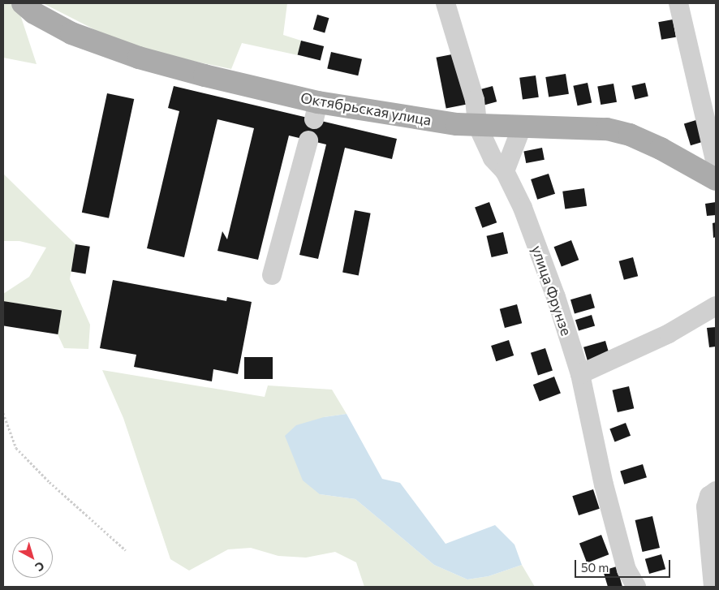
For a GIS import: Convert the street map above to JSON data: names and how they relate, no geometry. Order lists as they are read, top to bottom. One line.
{"streets":{"main road":["Октябрьская улица"],"street":["улица Фрунзе"]},"crossings":[["Октябрьская улица","улица Фрунзе"]],"scale_bar":"50 m","north":"bottom right"}
